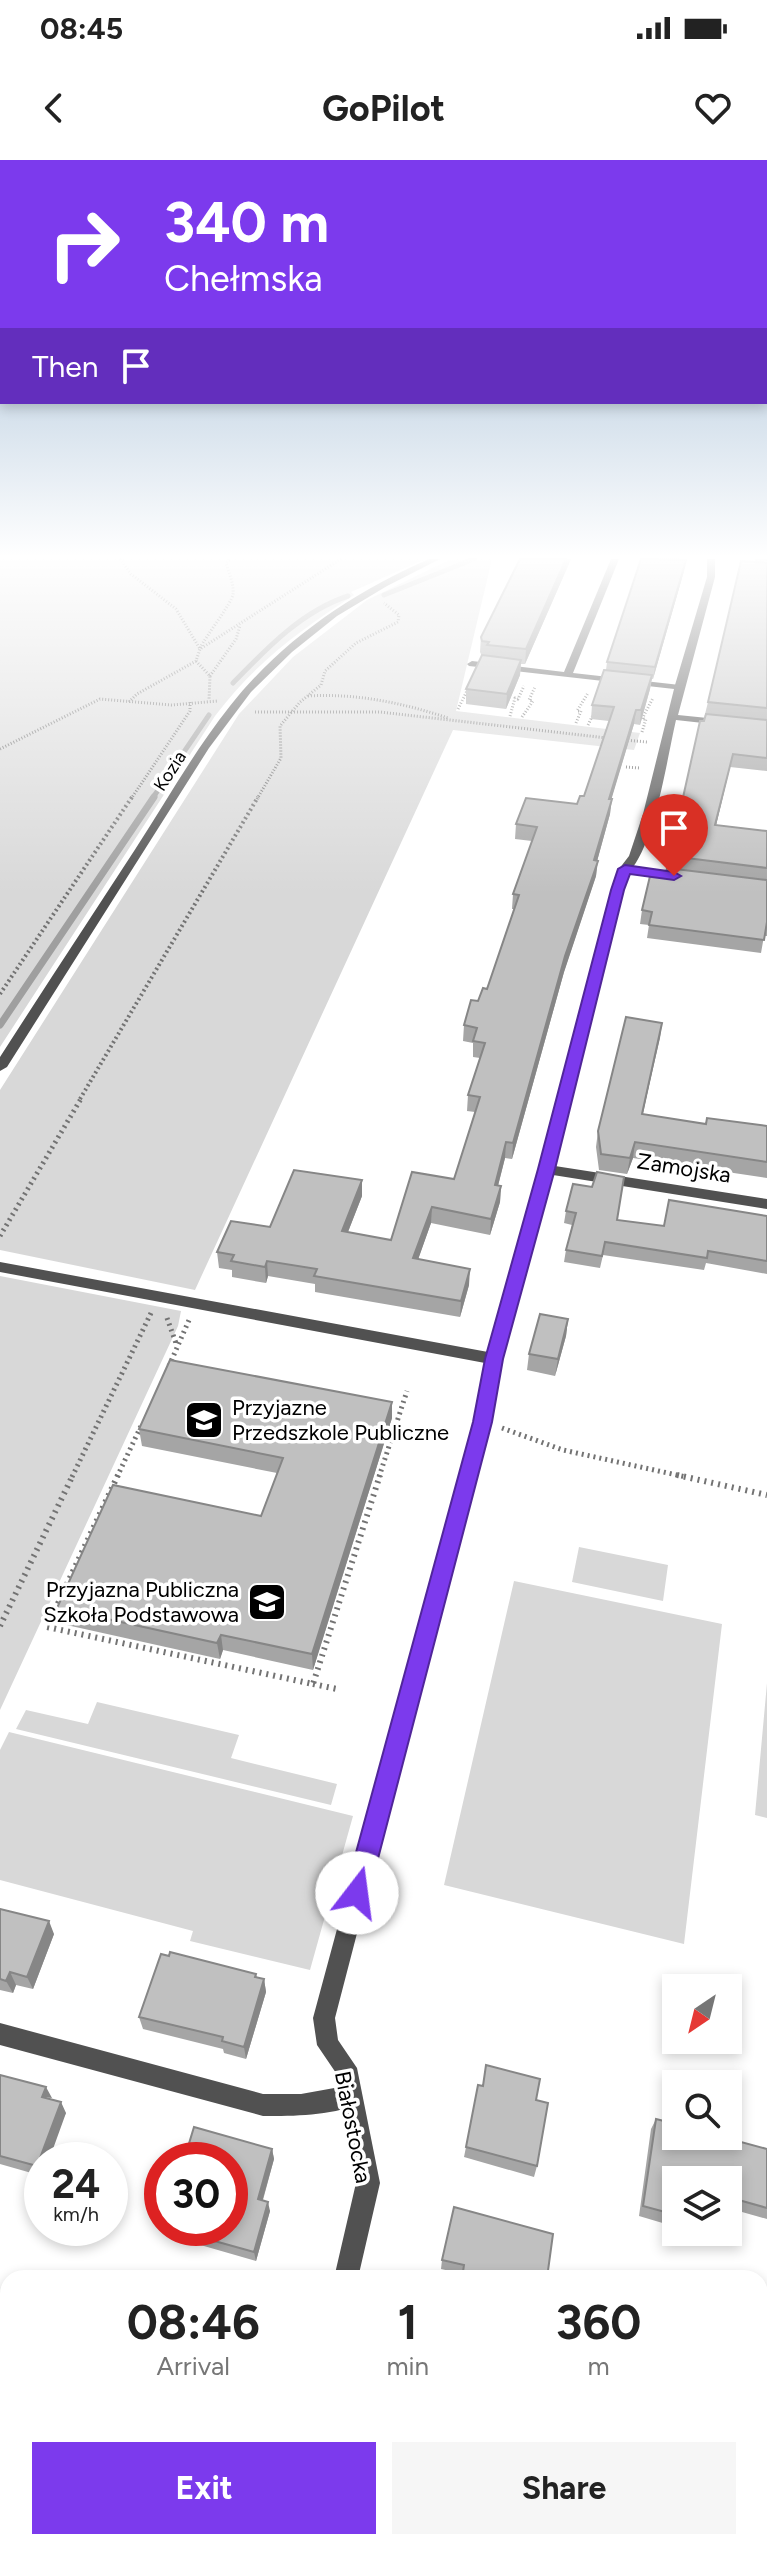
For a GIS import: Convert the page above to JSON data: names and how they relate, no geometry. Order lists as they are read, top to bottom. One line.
{"streets":{"street":["Kozia","Zamojska","Białostocka"]},"crossings":[["Zamojska","Białostocka"]],"places":{"school or university":["Przyjazne Przedszkole Publiczne","Przyjazna Publiczna Szkoła Podstawowa"]},"north":"bottom left","page":{"status":"08:45","header":"GoPilot","turn":["340 m","Chełmska"],"then":"Then","speed":"24 km/h","limit":"30","eta":["08:46","Arrival","1","min","360","m"],"buttons":["Exit","Share"]}}
